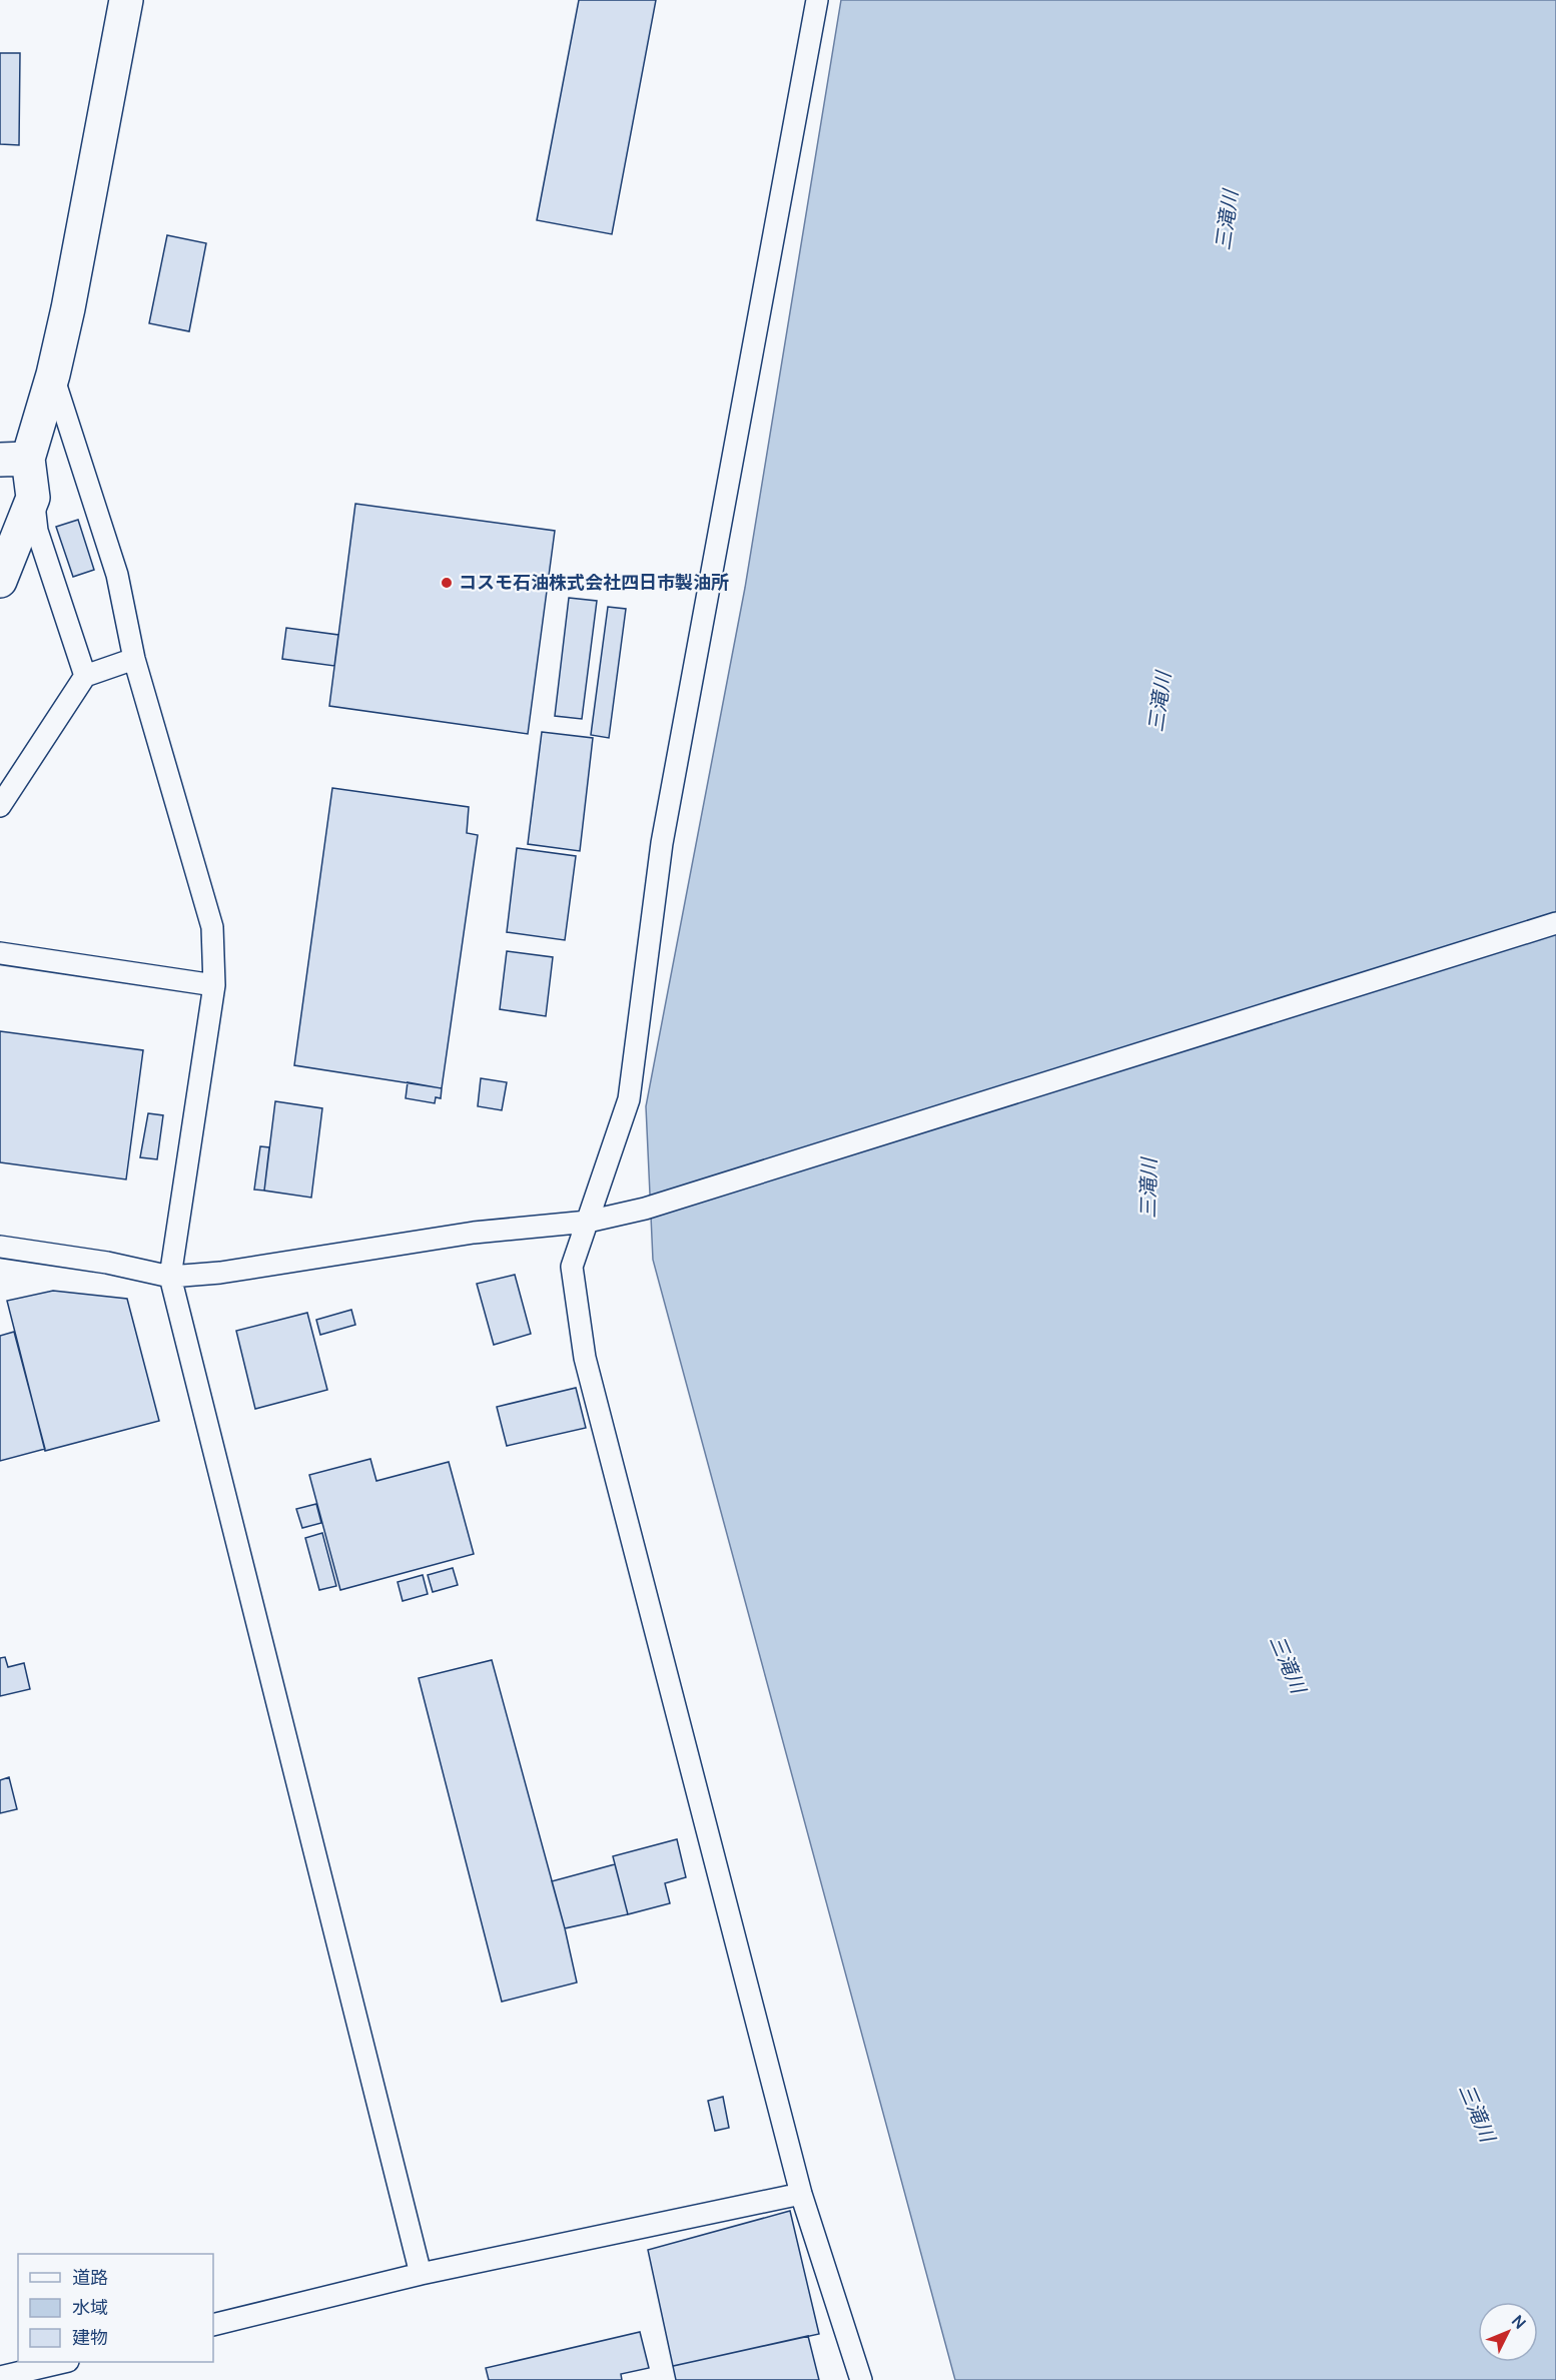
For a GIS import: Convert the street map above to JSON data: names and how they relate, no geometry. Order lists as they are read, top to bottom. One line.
{"water":["三滝川"],"places":["コスモ石油株式会社四日市製油所"],"legend":["道路","水域","建物"],"north":"top right"}
